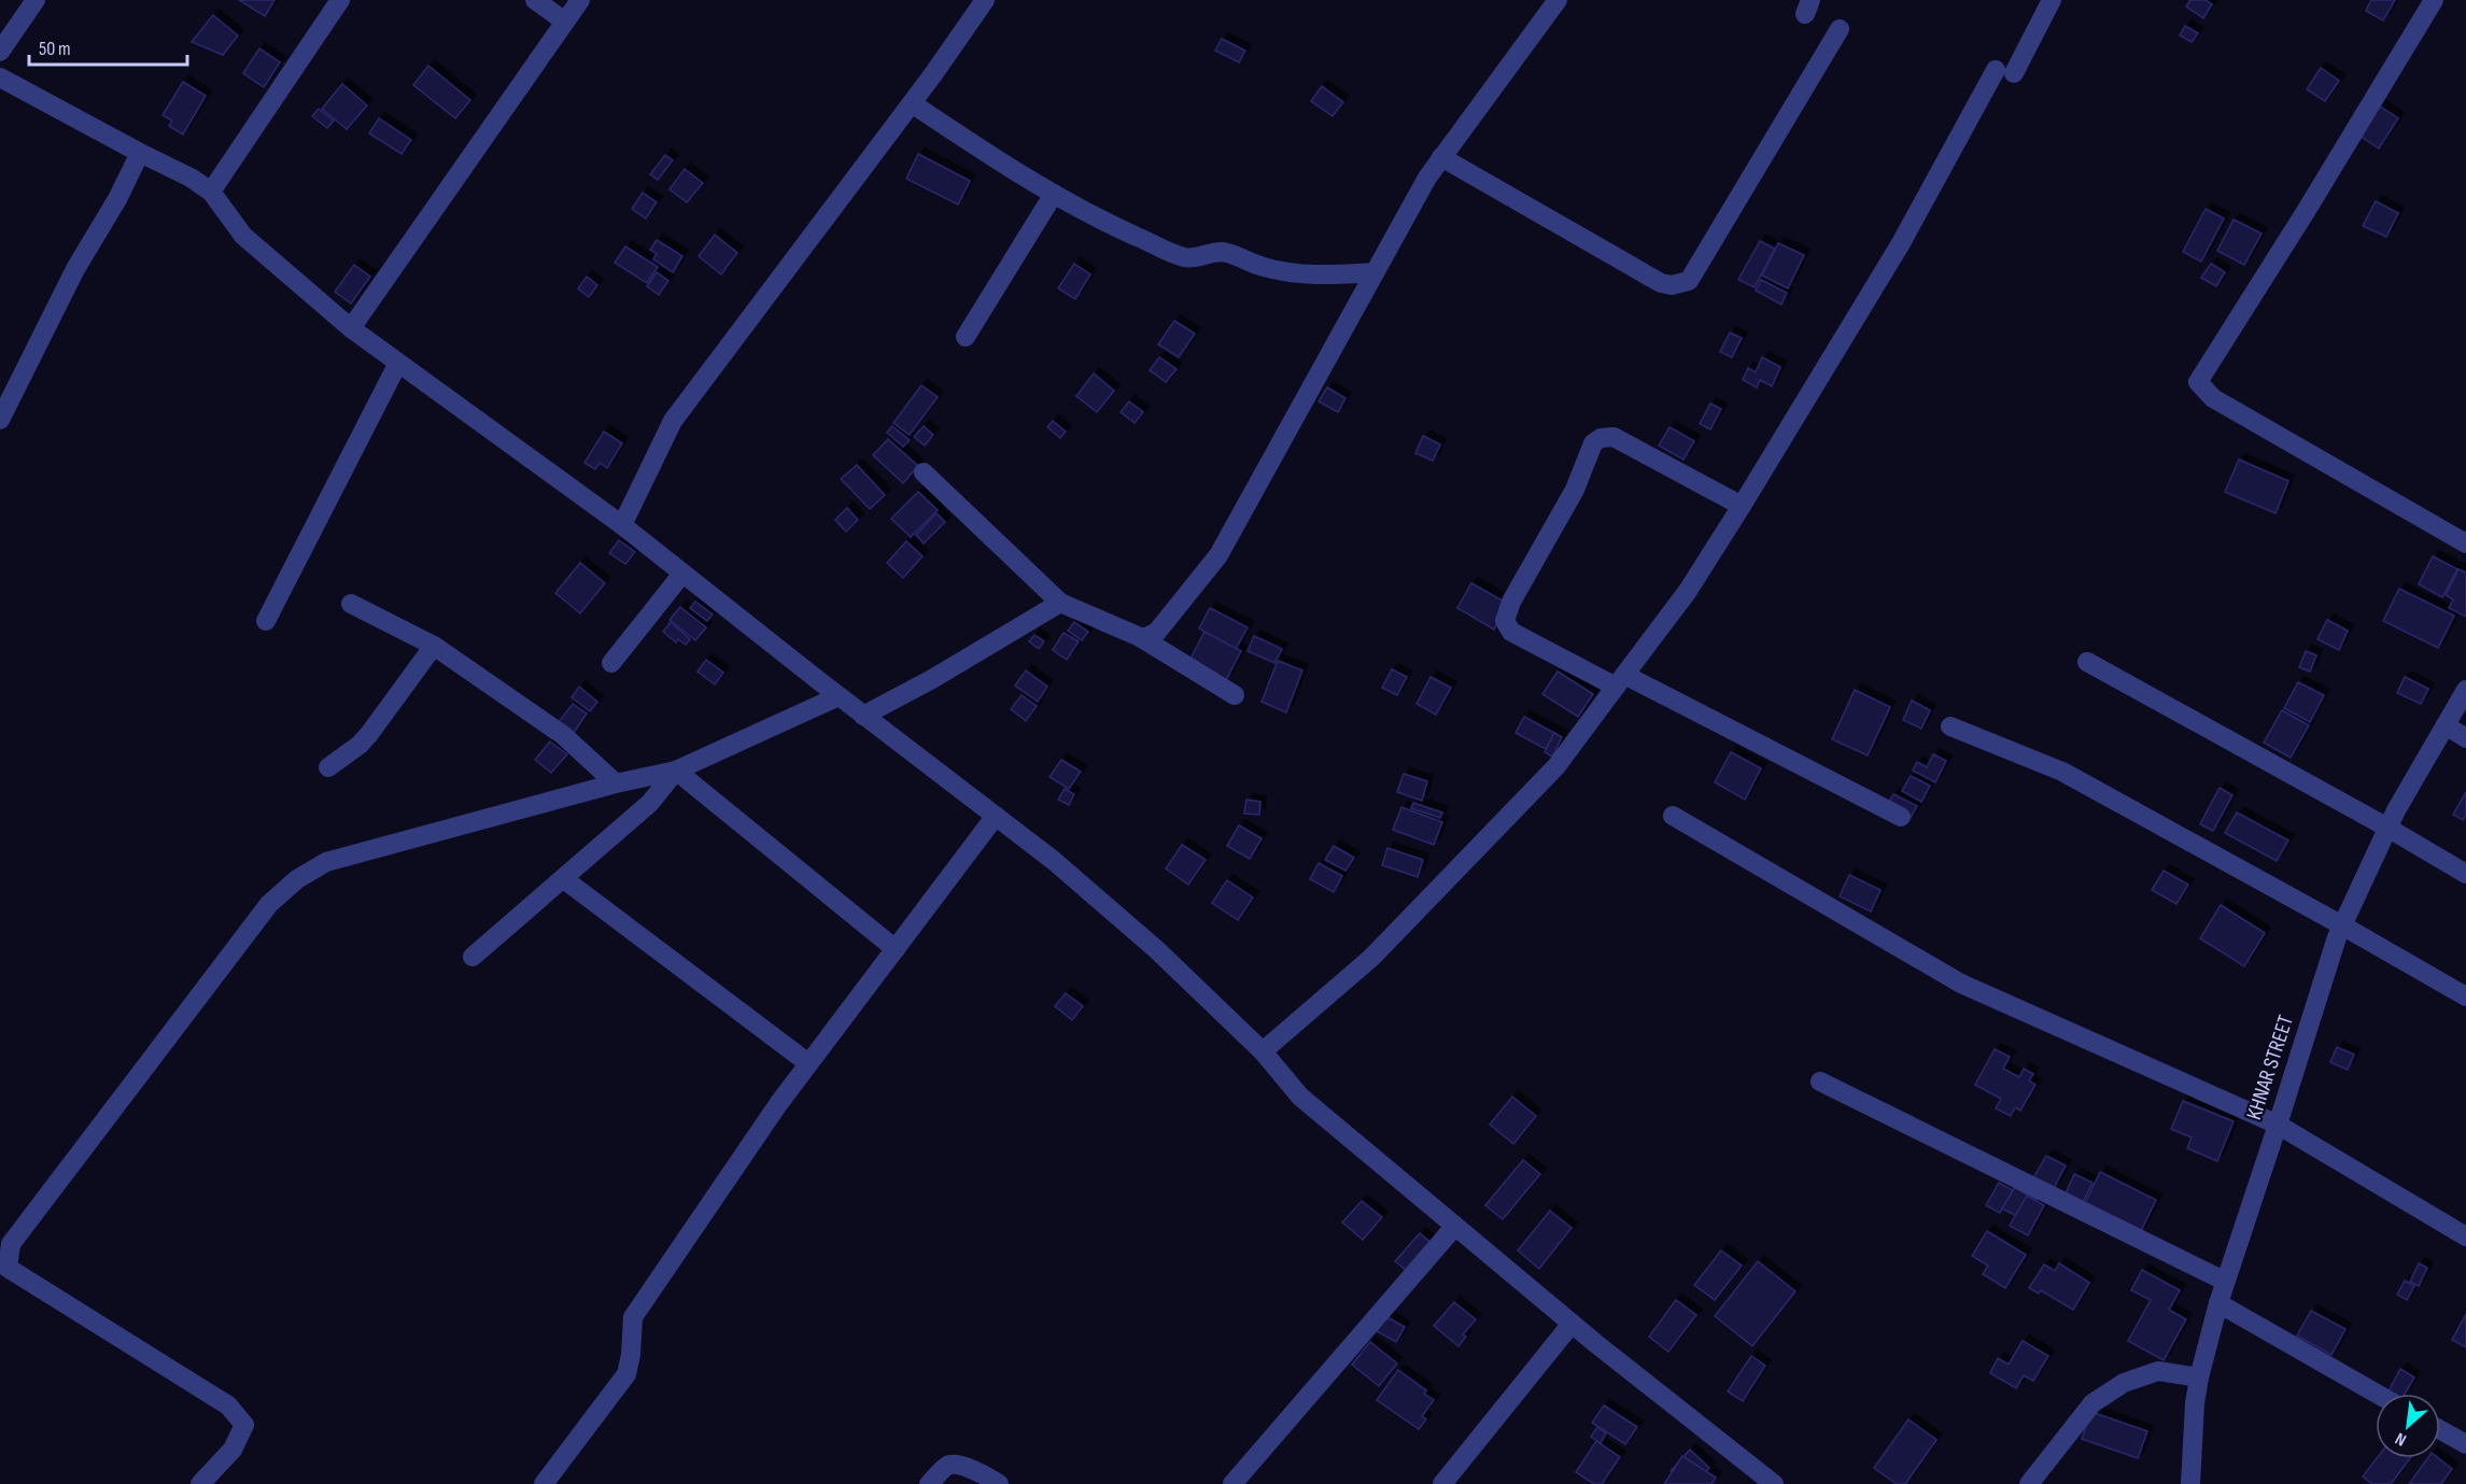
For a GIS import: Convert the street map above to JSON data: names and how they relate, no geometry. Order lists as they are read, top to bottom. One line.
{"streets":{"street":["KHNAR STREET"]},"scale_bar":"50 m","north":"bottom left"}
